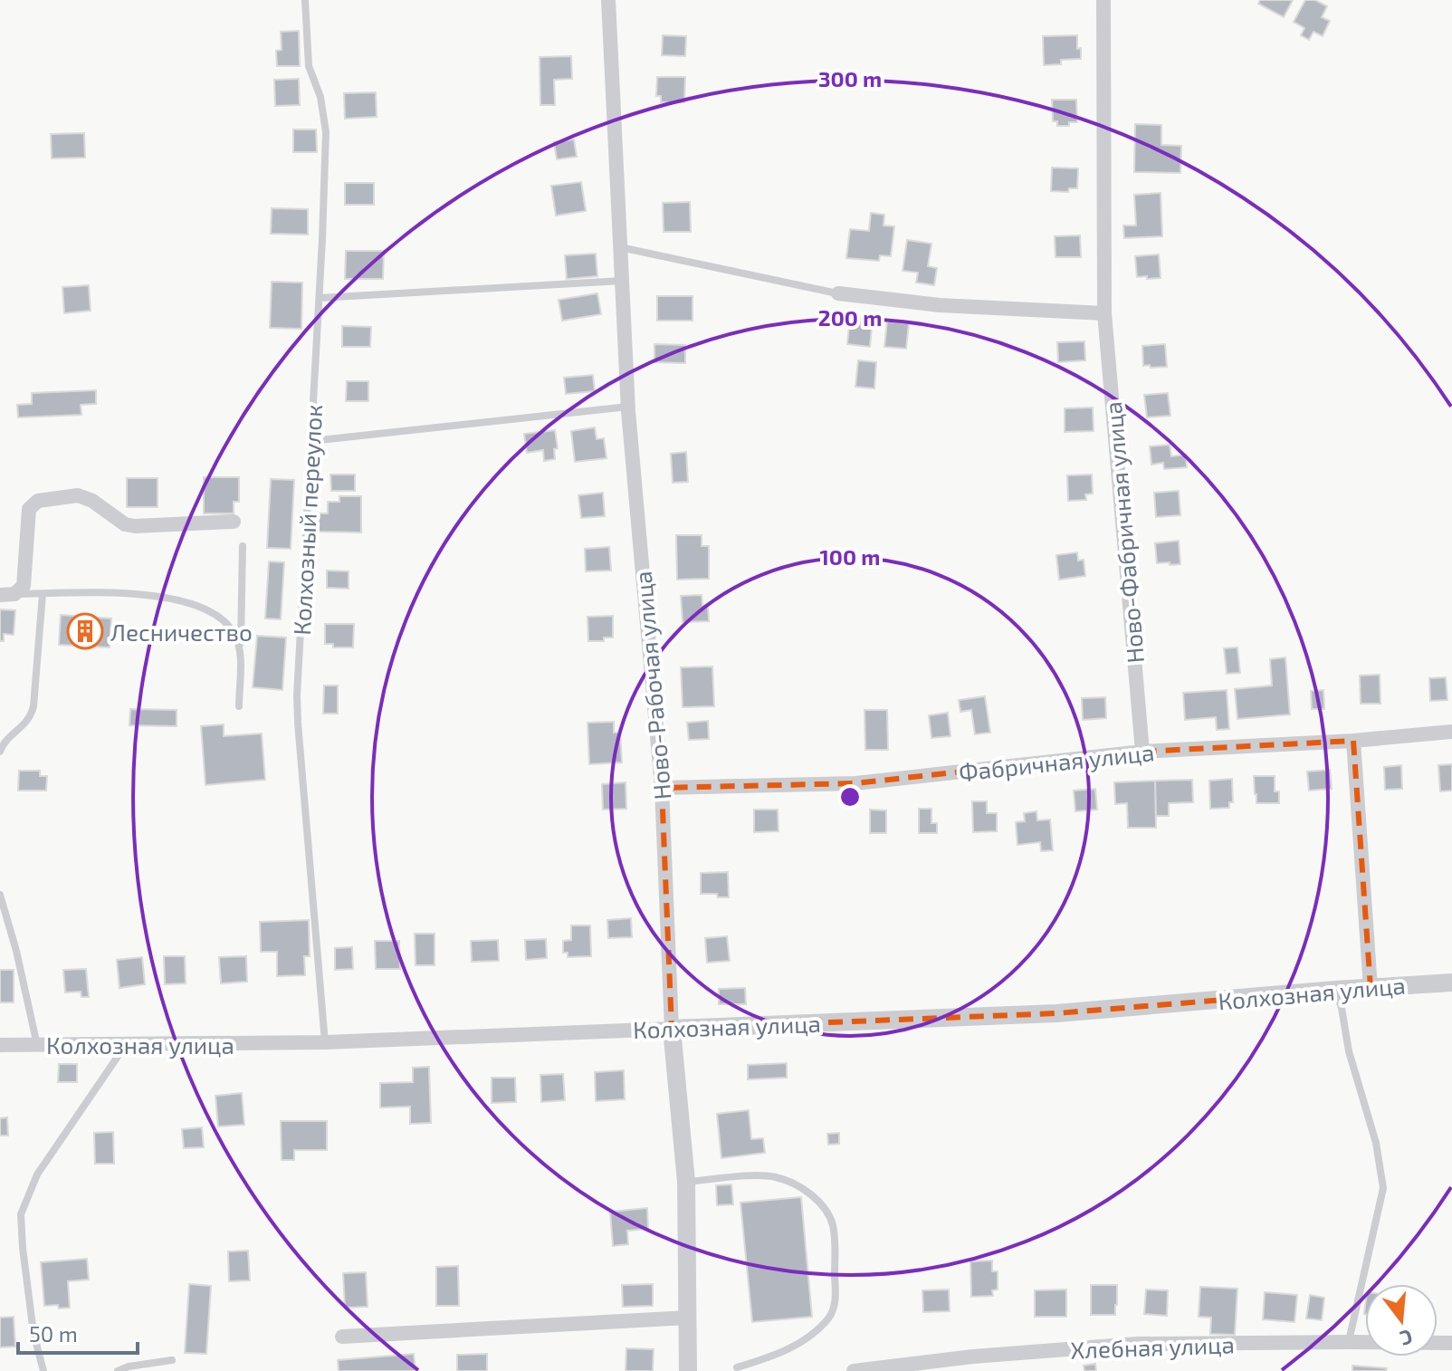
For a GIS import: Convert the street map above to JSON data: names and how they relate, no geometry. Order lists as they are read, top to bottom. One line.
{"streets":{"street":["Ново-Фабричная улица","Ново-Рабочая улица","Фабричная улица","Колхозная улица","Хлебная улица"],"lane":["Колхозный переулок"]},"crossings":[["Колхозный переулок","Колхозная улица"],["Ново-Фабричная улица","Фабричная улица"],["Ново-Рабочая улица","Фабричная улица"],["Ново-Рабочая улица","Колхозная улица"]],"places":{"building":["Лесничество"]},"scale_bar":"50 m","north":"bottom","rings":["300 m","200 m","100 m"]}
